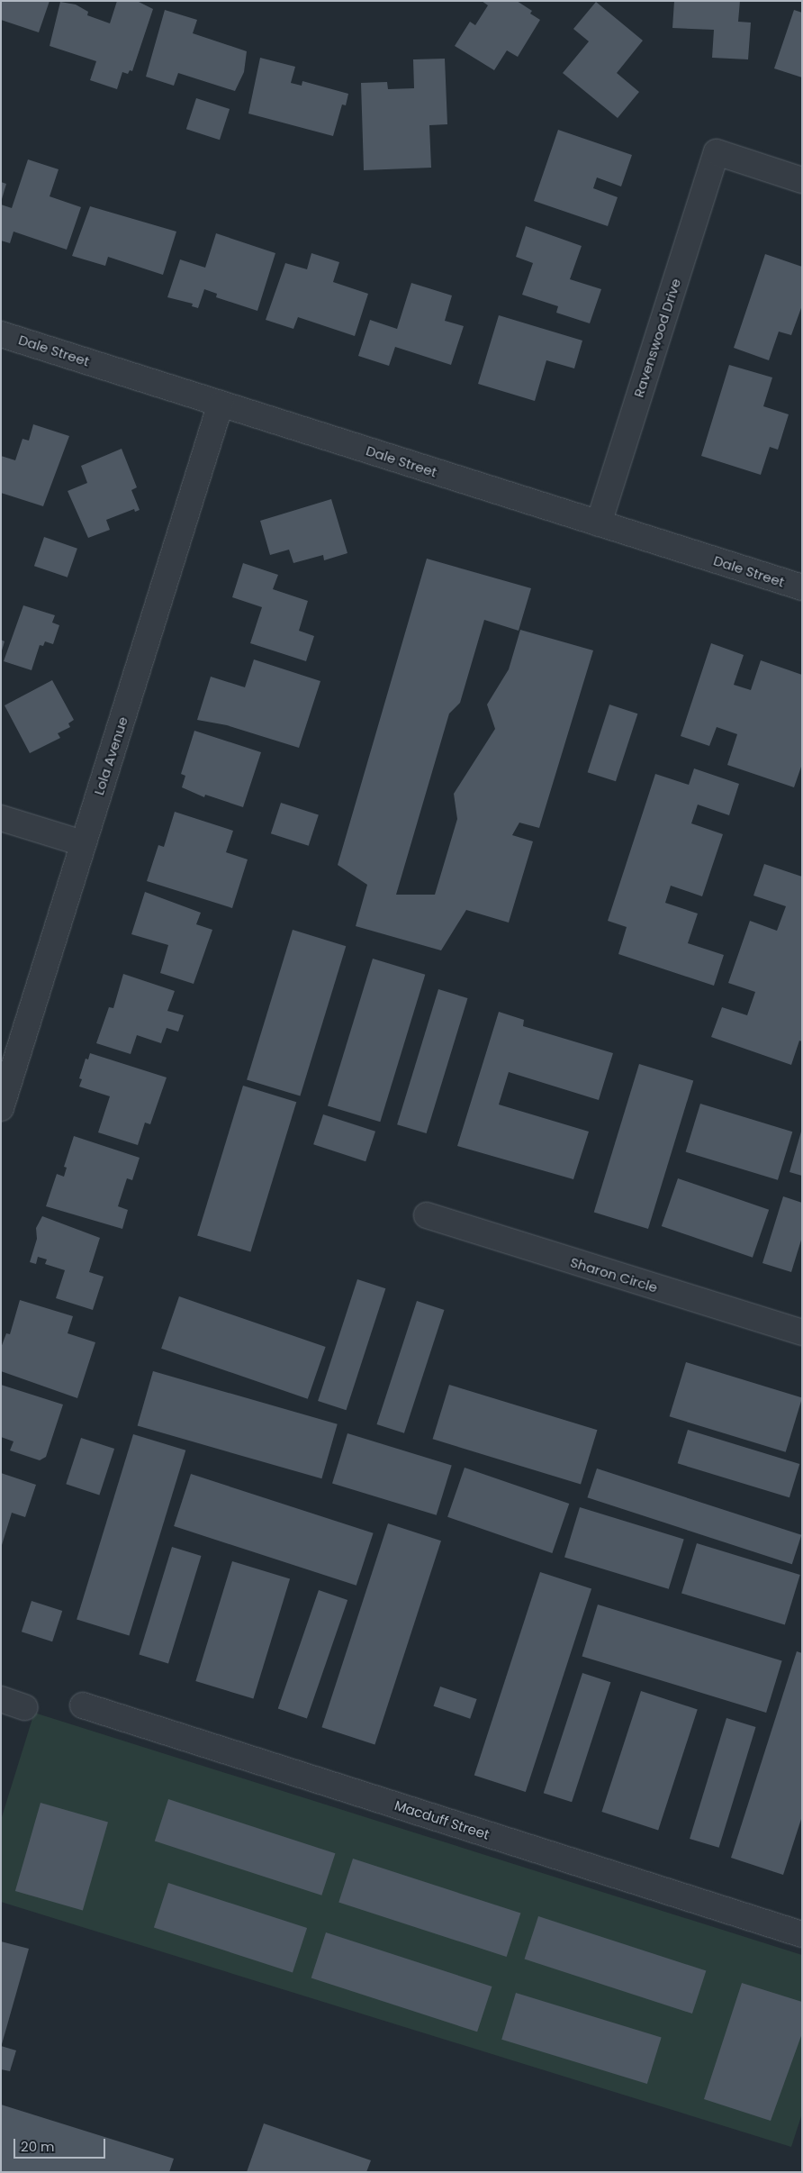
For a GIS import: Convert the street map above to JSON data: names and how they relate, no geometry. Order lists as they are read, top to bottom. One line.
{"streets":{"street":["Ravenswood Drive","Dale Street","Lola Avenue","Sharon Circle","Macduff Street"]},"crossings":[["Ravenswood Drive","Dale Street"],["Dale Street","Lola Avenue"]],"scale_bar":"20 m"}
